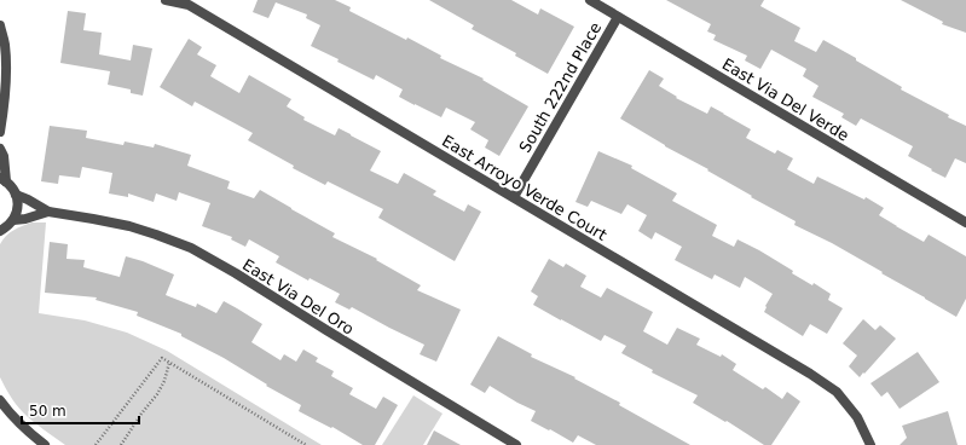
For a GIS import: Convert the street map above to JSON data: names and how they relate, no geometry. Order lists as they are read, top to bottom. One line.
{"streets":{"street":["South 222nd Place","East Via Del Verde","East Arroyo Verde Court","East Via Del Oro"]},"crossings":[["South 222nd Place","East Via Del Verde"],["South 222nd Place","East Arroyo Verde Court"]],"scale_bar":"50 m"}
